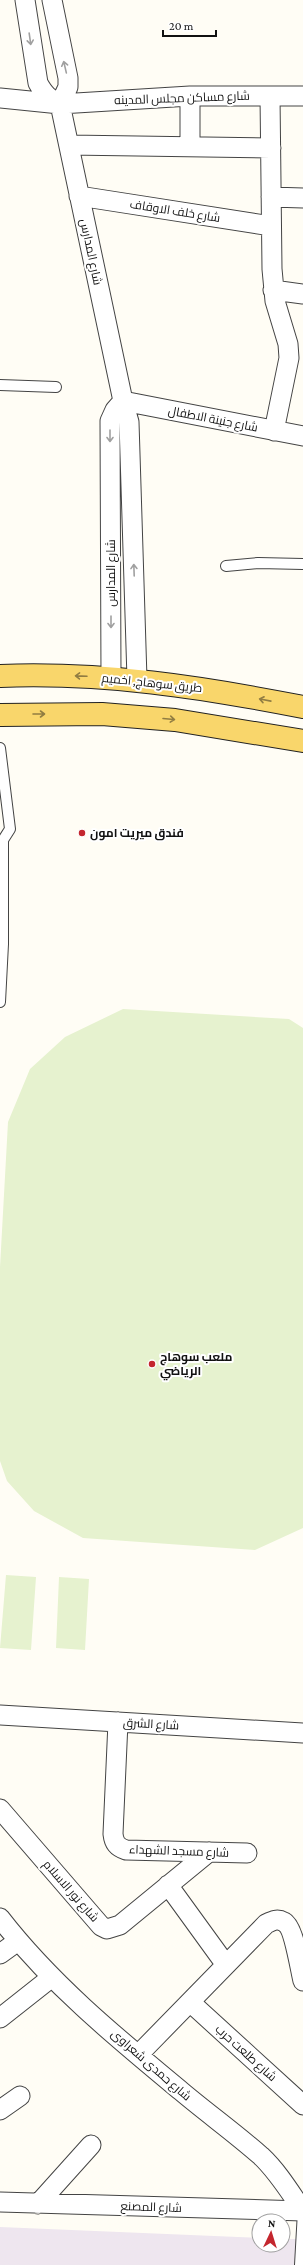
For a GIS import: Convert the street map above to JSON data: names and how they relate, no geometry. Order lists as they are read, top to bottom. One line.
{"streets":{"main road":["طريق سوهاج, اخميم"],"street":["شارع مساكن مجلس المدينه","شارع خلف الاوقاف","شارع المدارس","شارع جنينة الاطفال","شارع الشرق","شارع مسجد الشهداء","شارع نور الاسلام","شارع طلعت حرب","شارع حمدى شعراوى","شارع المصنع"]},"crossings":[["شارع مساكن مجلس المدينه","شارع المدارس"],["شارع خلف الاوقاف","شارع المدارس"],["شارع المدارس","شارع جنينة الاطفال"],["شارع المدارس","طريق سوهاج, اخميم"],["شارع الشرق","شارع مسجد الشهداء"],["شارع مسجد الشهداء","شارع نور الاسلام"],["شارع حمدى شعراوى","شارع المصنع"]],"places":["فندق ميريت امون","ملعب سوهاج الرياضي"],"scale_bar":"20 m","north":"top"}
